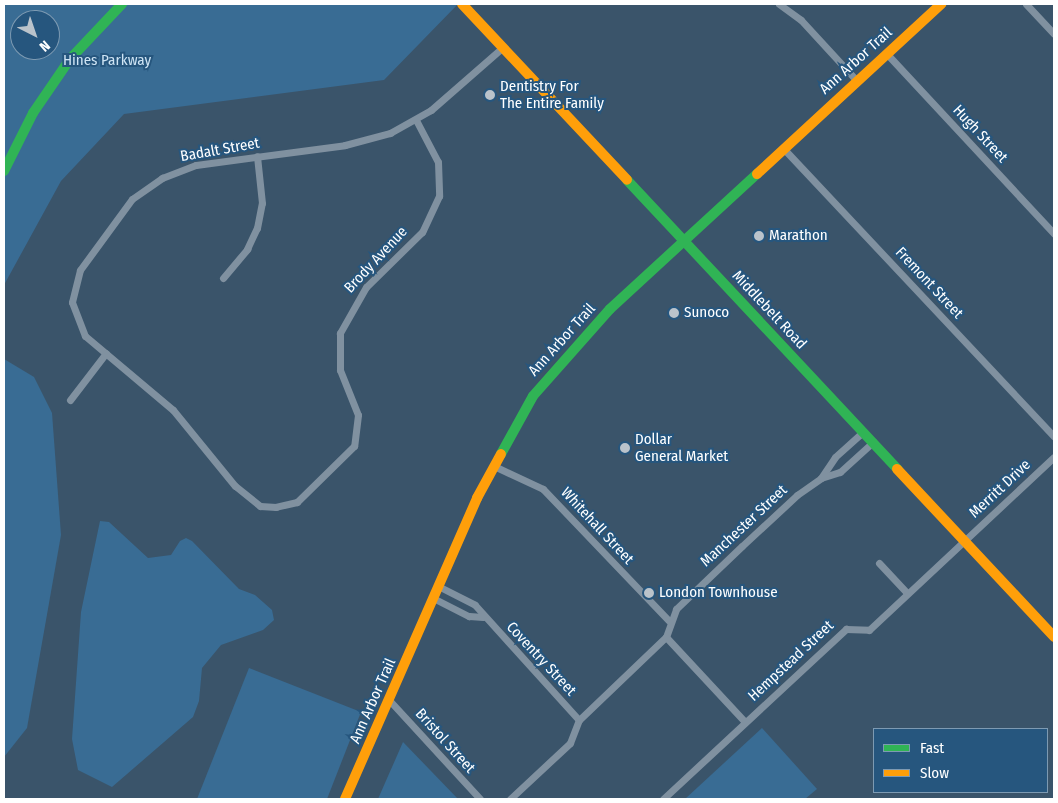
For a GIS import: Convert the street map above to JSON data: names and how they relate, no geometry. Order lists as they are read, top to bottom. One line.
{"streets":{"street":["Ann Arbor Trail","Hugh Street","Badalt Street","Brody Avenue","Fremont Street","Middlebelt Road","Merritt Drive","Whitehall Street","Manchester Street","Coventry Street","Hempstead Street","Bristol Street"]},"crossings":[["Ann Arbor Trail","Hugh Street"],["Ann Arbor Trail","Fremont Street"],["Ann Arbor Trail","Middlebelt Road"],["Ann Arbor Trail","Whitehall Street"],["Ann Arbor Trail","Coventry Street"],["Ann Arbor Trail","Bristol Street"],["Badalt Street","Brody Avenue"],["Badalt Street","Middlebelt Road"],["Middlebelt Road","Merritt Drive"],["Middlebelt Road","Manchester Street"],["Middlebelt Road","Hempstead Street"],["Merritt Drive","Hempstead Street"],["Whitehall Street","Manchester Street"]],"parks":["Hines Parkway"],"places":["Dentistry For The Entire Family","Marathon","Sunoco","Dollar General Market","London Townhouse"],"legend":["Fast","Slow"],"north":"bottom right"}
